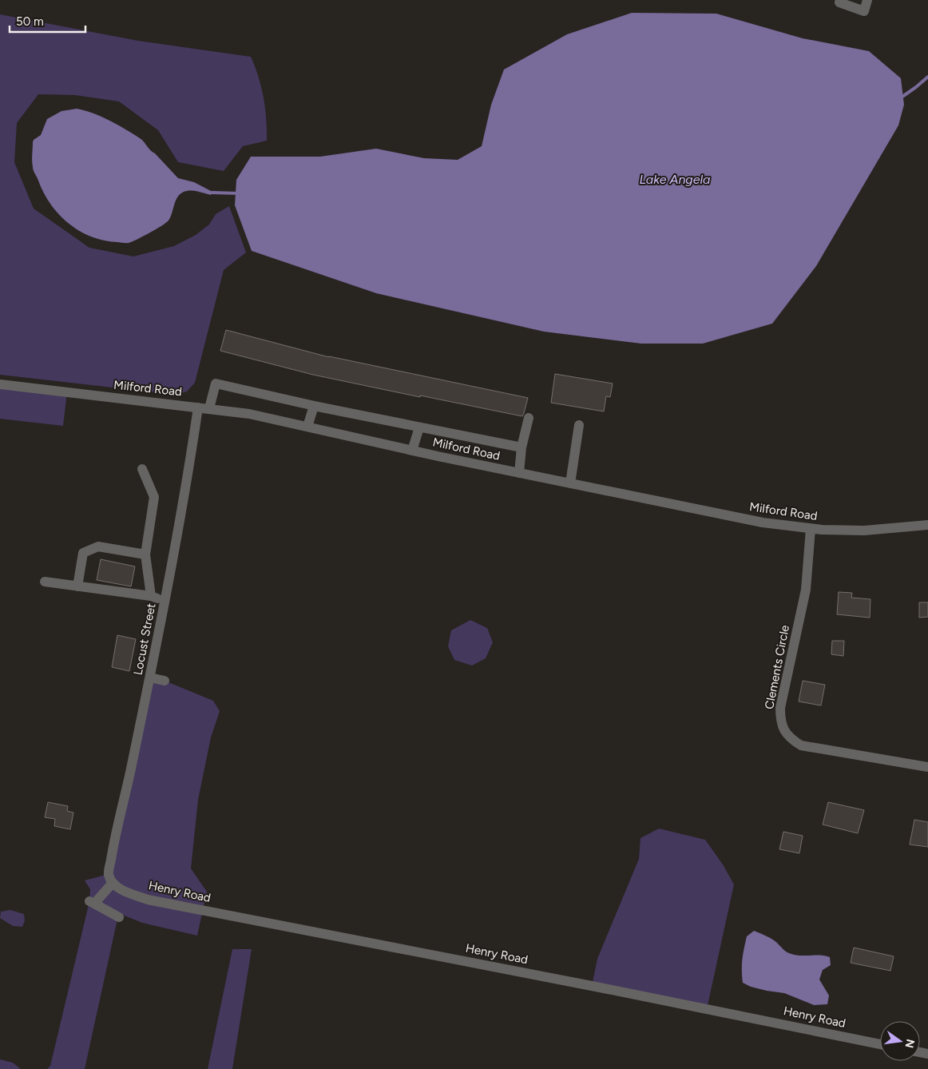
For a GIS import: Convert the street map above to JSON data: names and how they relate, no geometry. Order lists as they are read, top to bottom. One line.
{"streets":{"street":["Milford Road","Locust Street","Clements Circle","Henry Road"]},"crossings":[["Milford Road","Locust Street"],["Milford Road","Clements Circle"],["Locust Street","Henry Road"]],"water":["Lake Angela"],"scale_bar":"50 m","north":"right"}
